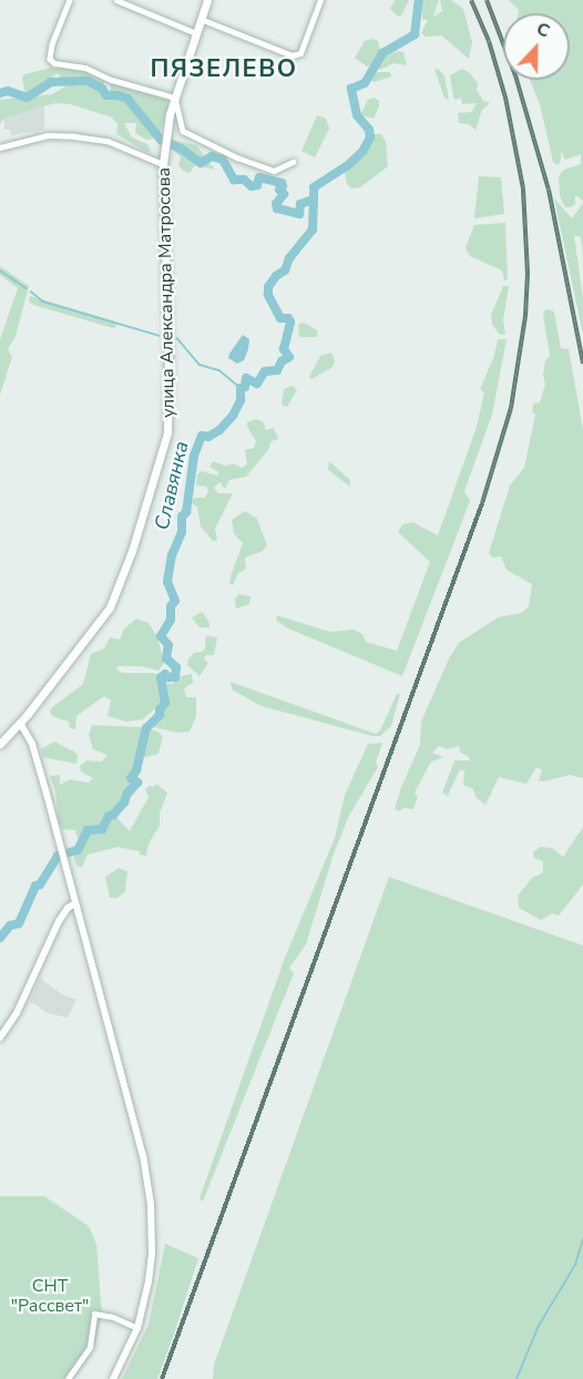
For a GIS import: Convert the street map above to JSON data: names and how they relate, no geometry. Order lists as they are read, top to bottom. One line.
{"streets":{"main road":["улица Александра Матросова"]},"districts":["ПЯЗЕЛЕВО"],"water":["Славянка"],"parks":["СНТ \"Рассвет\""],"north":"top"}
